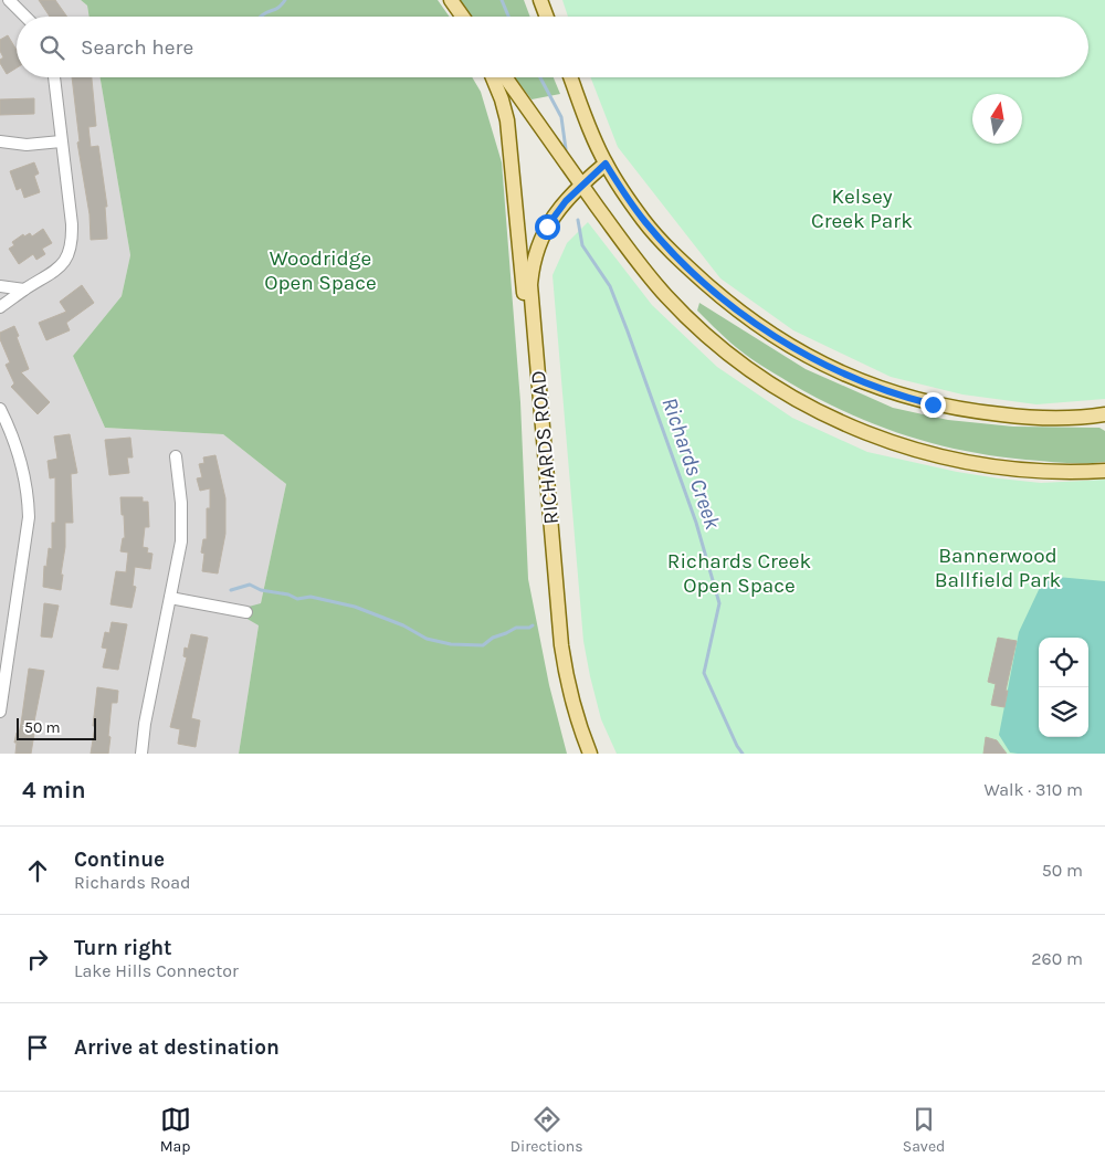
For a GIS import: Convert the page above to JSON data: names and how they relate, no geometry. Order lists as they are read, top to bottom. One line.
{"streets":{"main road":["RICHARDS ROAD"]},"water":["Richards Creek"],"parks":["Kelsey Creek Park","Woodridge Open Space","Bannerwood Ballfield Park","Richards Creek Open Space"],"scale_bar":"50 m","north":"top","page":{"search":"Search here","scale":"50 m","heading":["4 min","Walk · 310 m"],"list":[["Continue","Richards Road","50 m"],["Turn right","Lake Hills Connector","260 m"],"Arrive at destination"],"nav":["Map","Directions","Saved"]}}
